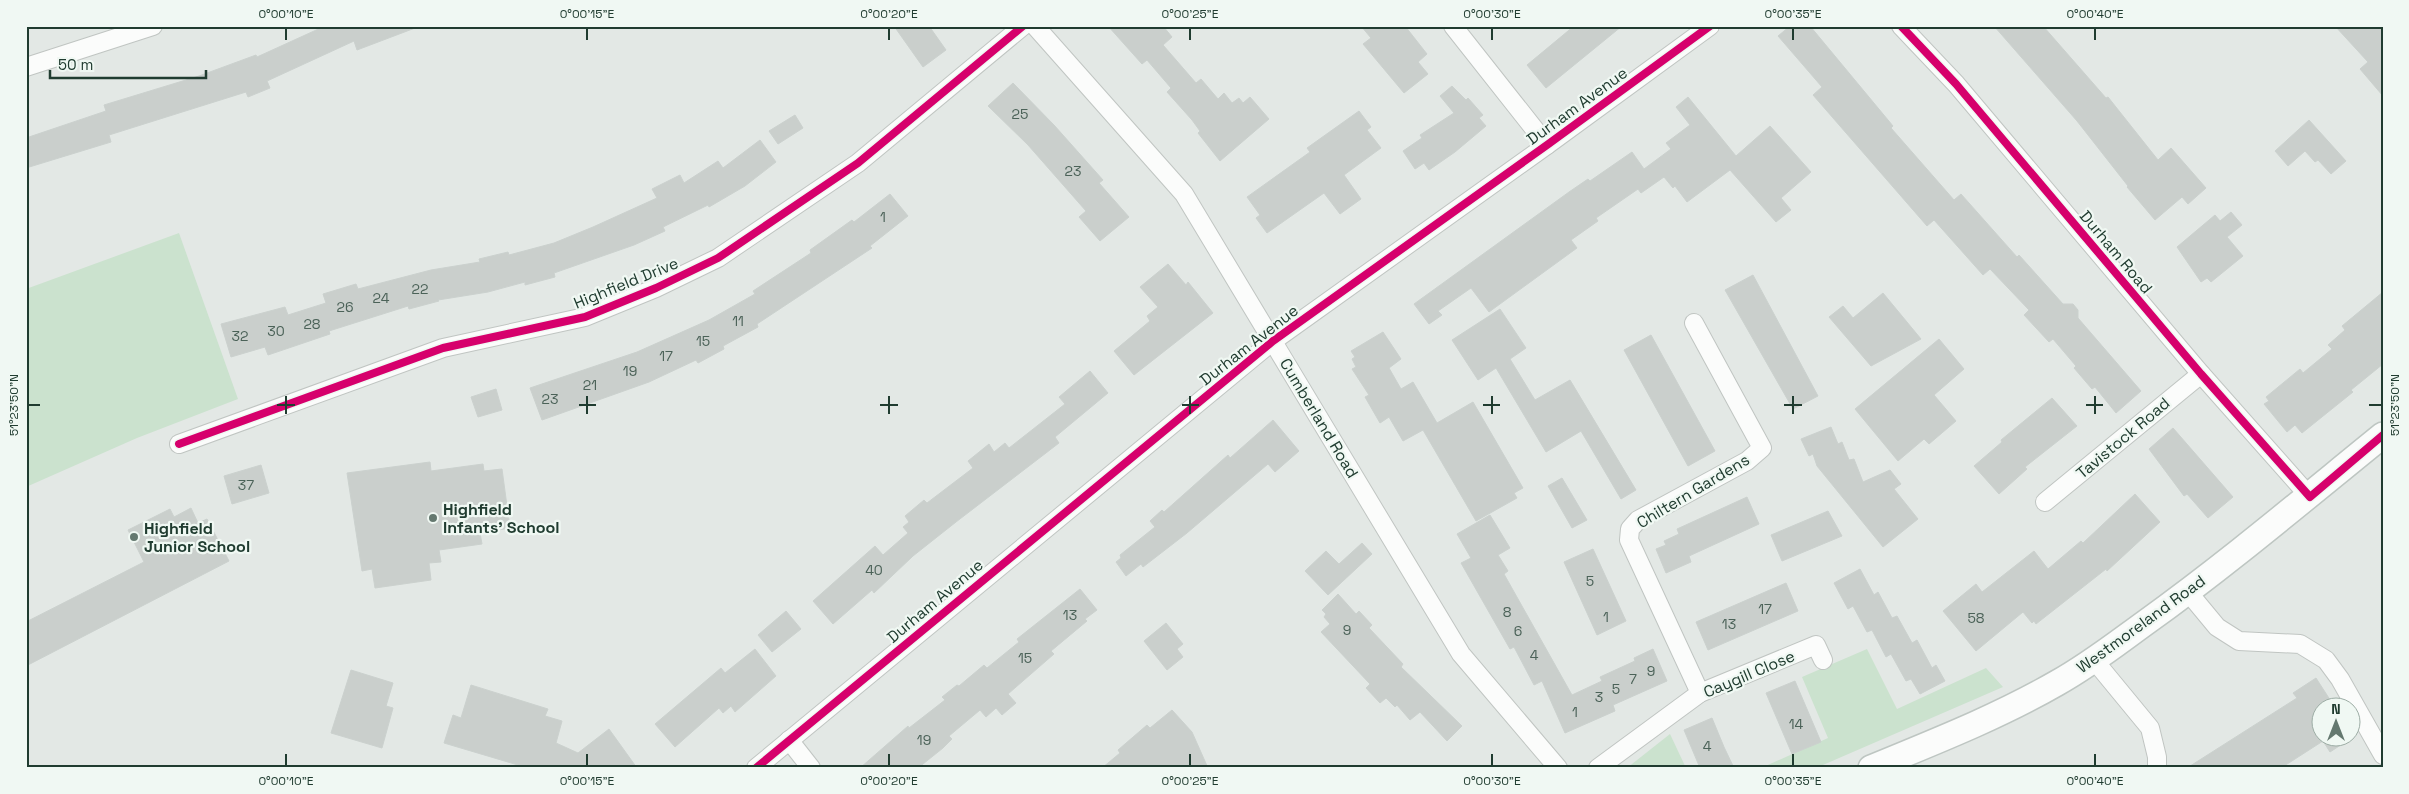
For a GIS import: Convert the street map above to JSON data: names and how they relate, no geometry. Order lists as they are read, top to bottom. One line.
{"streets":{"main road":["Westmoreland Road"],"street":["Durham Avenue","Durham Road","Highfield Drive","Cumberland Road","Tavistock Road","Chiltern Gardens","Caygill Close"]},"crossings":[["Durham Avenue","Cumberland Road"],["Durham Road","Tavistock Road"],["Durham Road","Westmoreland Road"],["Chiltern Gardens","Caygill Close"]],"places":["Highfield Infants' School","Highfield Junior School"],"house_numbers":["25","23","1","22","24","26","11","28","30","32","15","17","19","21","23","37","40","5","17","8","13","1","58","13","9","6","4","15","9","7","5","3","1","14","19","4"],"scale_bar":"50 m","north":"top","coordinates":["0°00'10\"E","0°00'15\"E","0°00'20\"E","0°00'25\"E","0°00'30\"E","0°00'35\"E","0°00'40\"E","51°23'50\"N"]}
